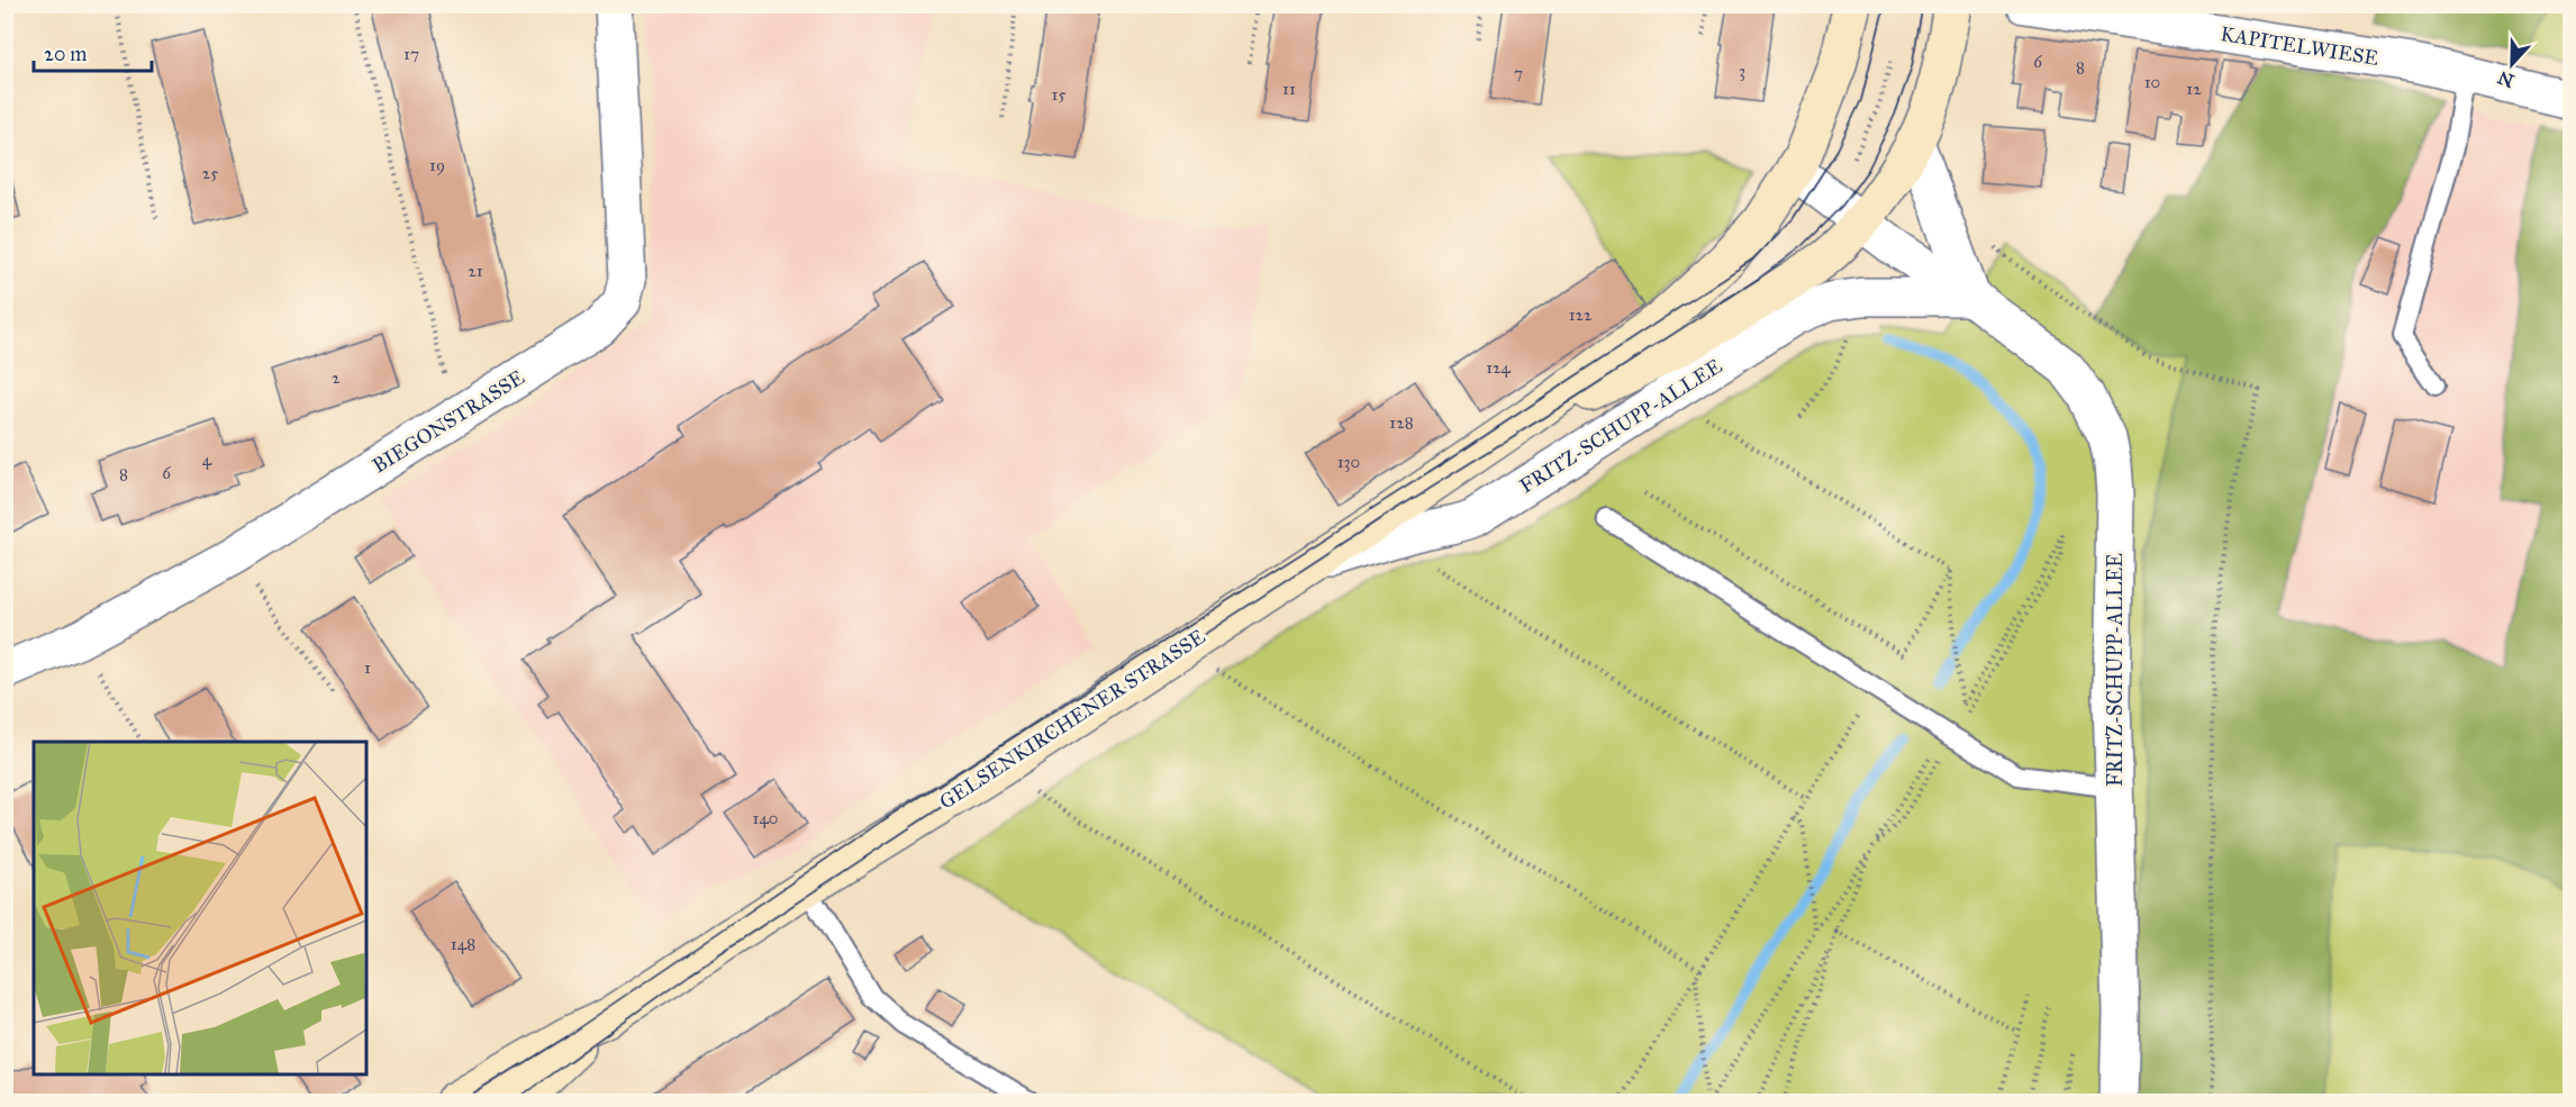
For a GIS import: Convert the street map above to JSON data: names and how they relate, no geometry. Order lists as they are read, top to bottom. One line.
{"streets":{"main road":["GELSENKIRCHENER STRASSE"],"street":["KAPITELWIESE","BIEGONSTRASSE","FRITZ-SCHUPP-ALLEE"]},"crossings":[["FRITZ-SCHUPP-ALLEE","GELSENKIRCHENER STRASSE"]],"house_numbers":["17","6","8","3","7","10","11","12","15","19","25","21","122","124","2","128","4","130","6","8","1","140","148"],"scale_bar":"20 m","north":"bottom"}
